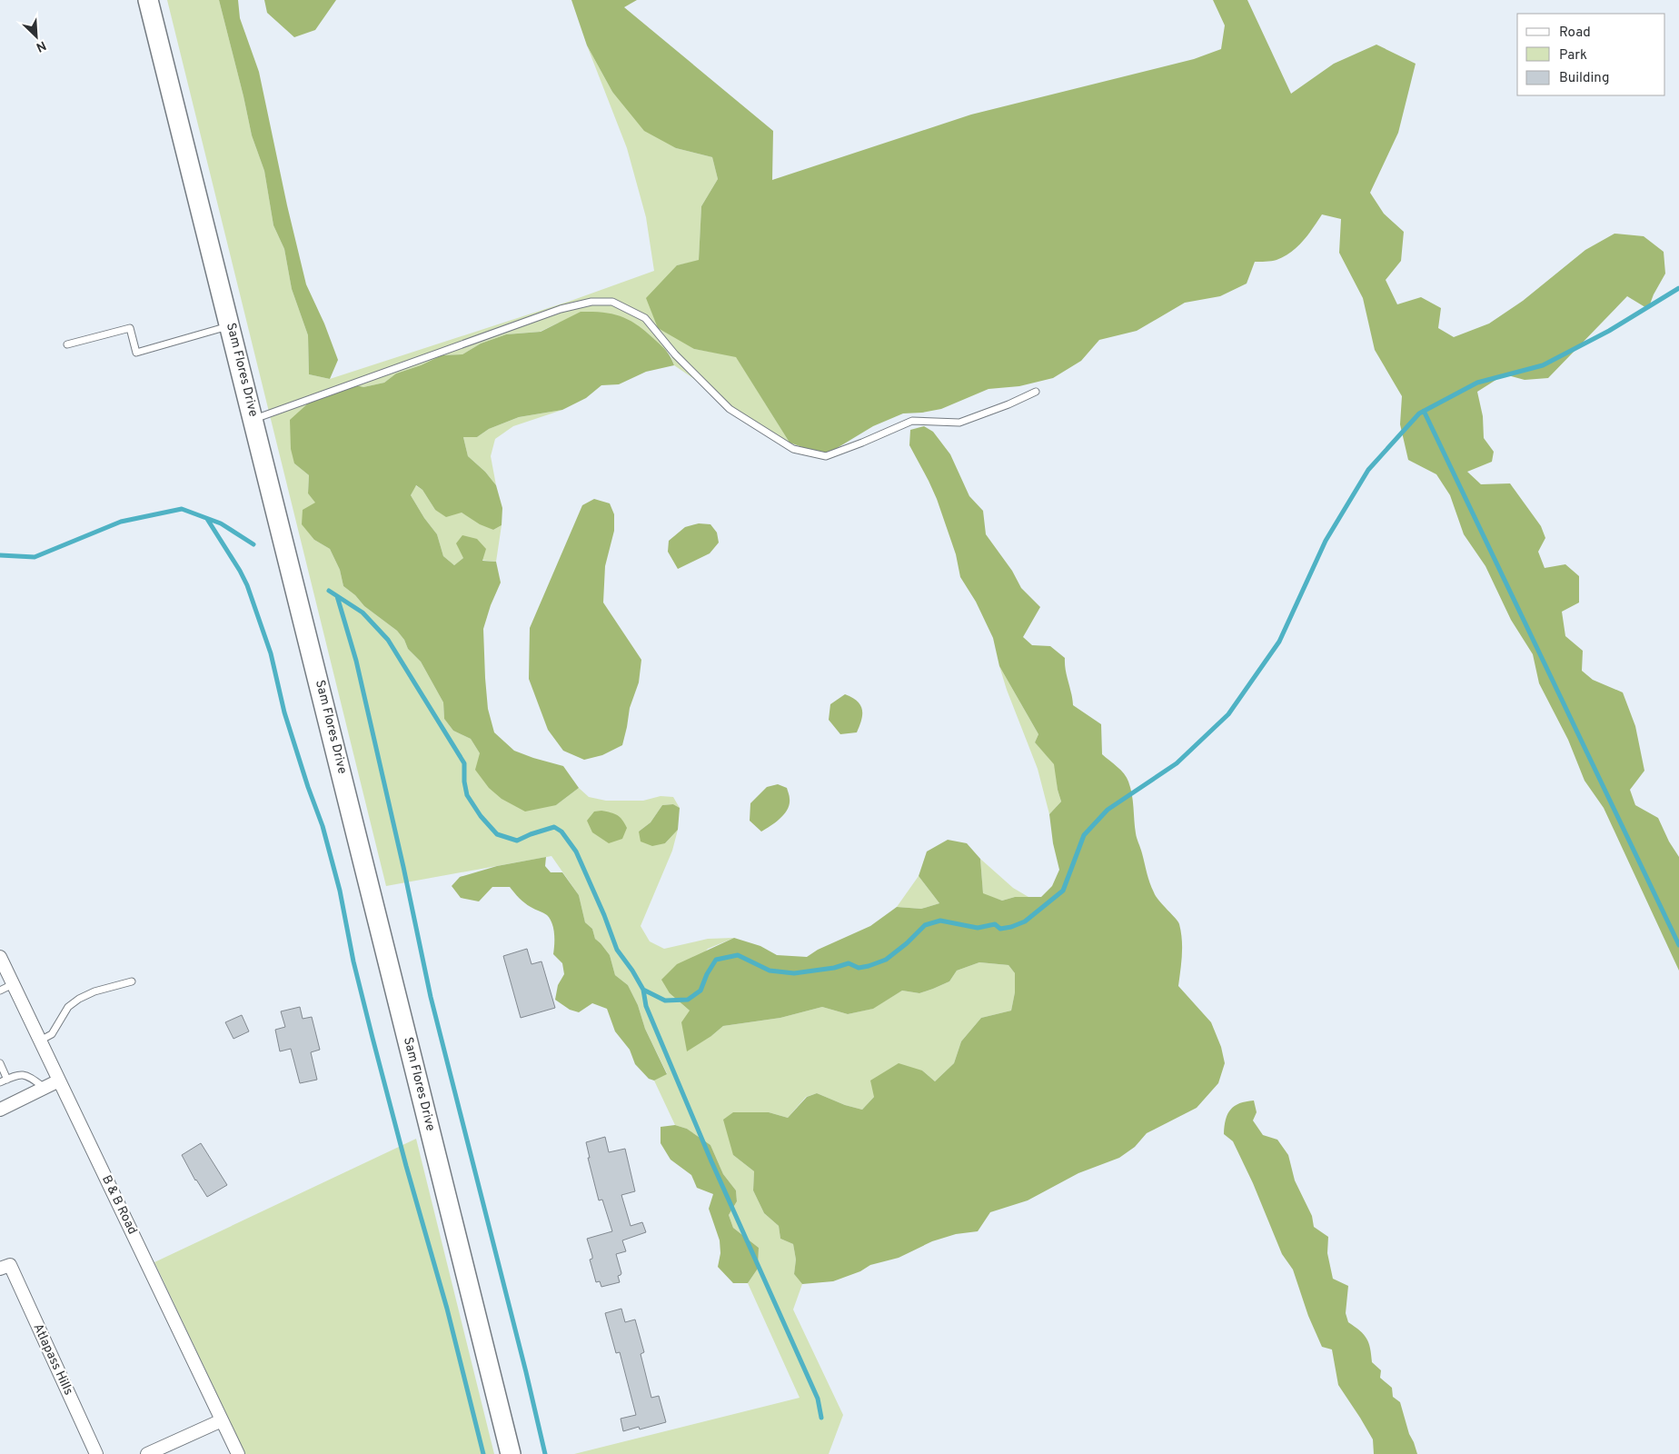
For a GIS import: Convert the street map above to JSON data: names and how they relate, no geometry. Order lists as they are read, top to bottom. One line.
{"streets":{"main road":["Sam Flores Drive"],"street":["B & B Road","Atlapass Hills"]},"legend":["Road","Park","Building"],"north":"bottom right"}
